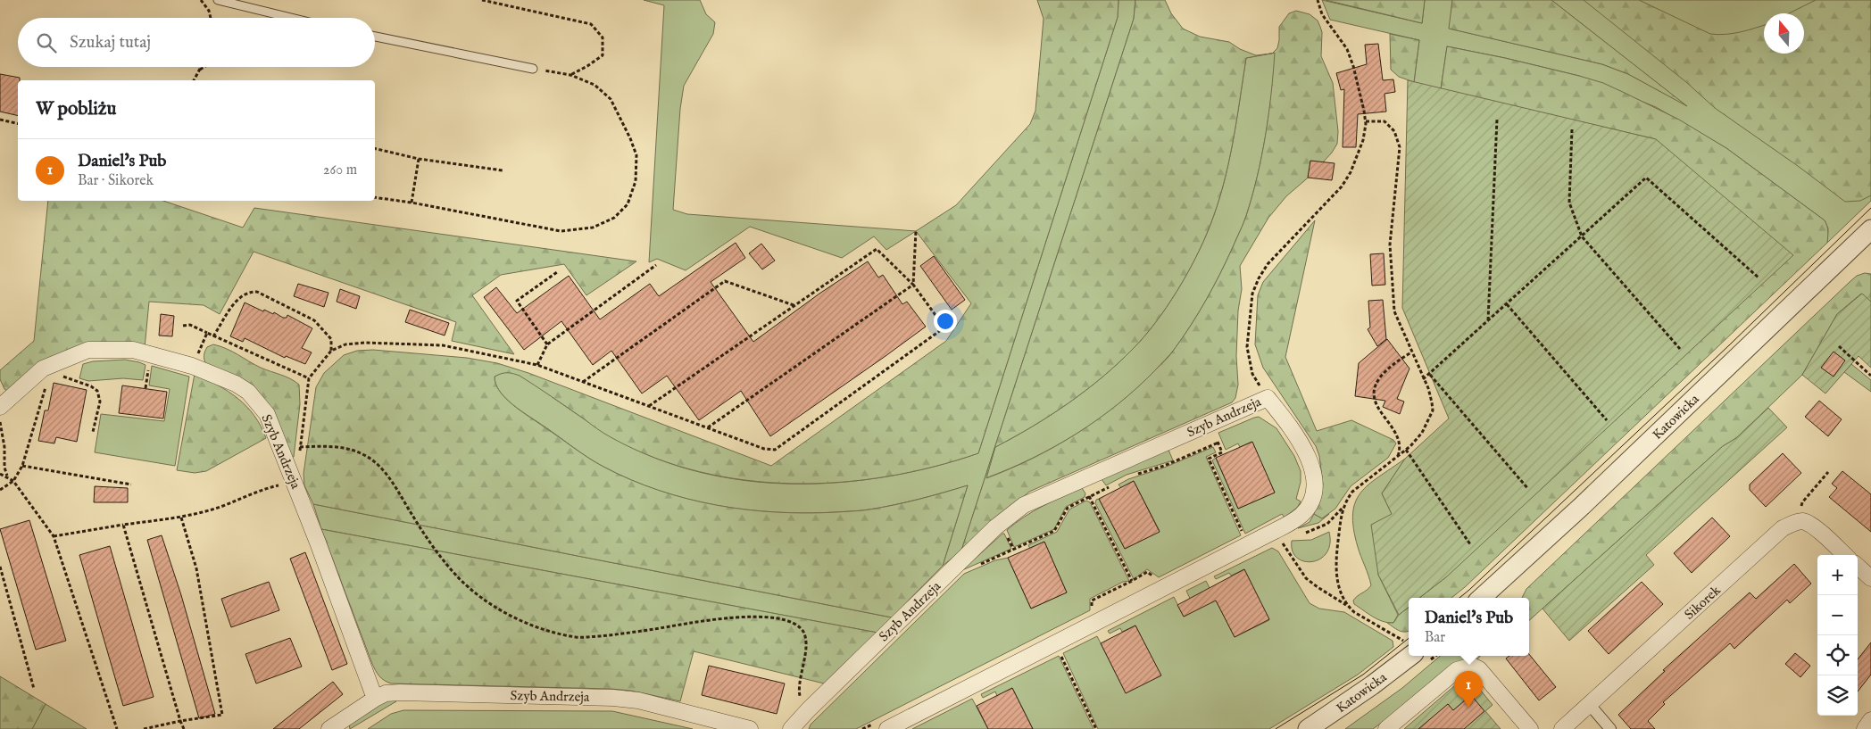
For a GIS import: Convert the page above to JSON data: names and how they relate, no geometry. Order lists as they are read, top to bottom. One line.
{"streets":{"street":["Szyb Andrzeja","Katowicka","Sikorek"]},"north":"top","page":{"search":"Szukaj tutaj","heading":"W pobliżu","list":[{"mark":"1","name":"Daniel's Pub","note":"Bar · Sikorek","value":"260 m"}],"map_buttons":["+","−"],"popup":["Daniel's Pub","Bar"],"pins":"1"}}
